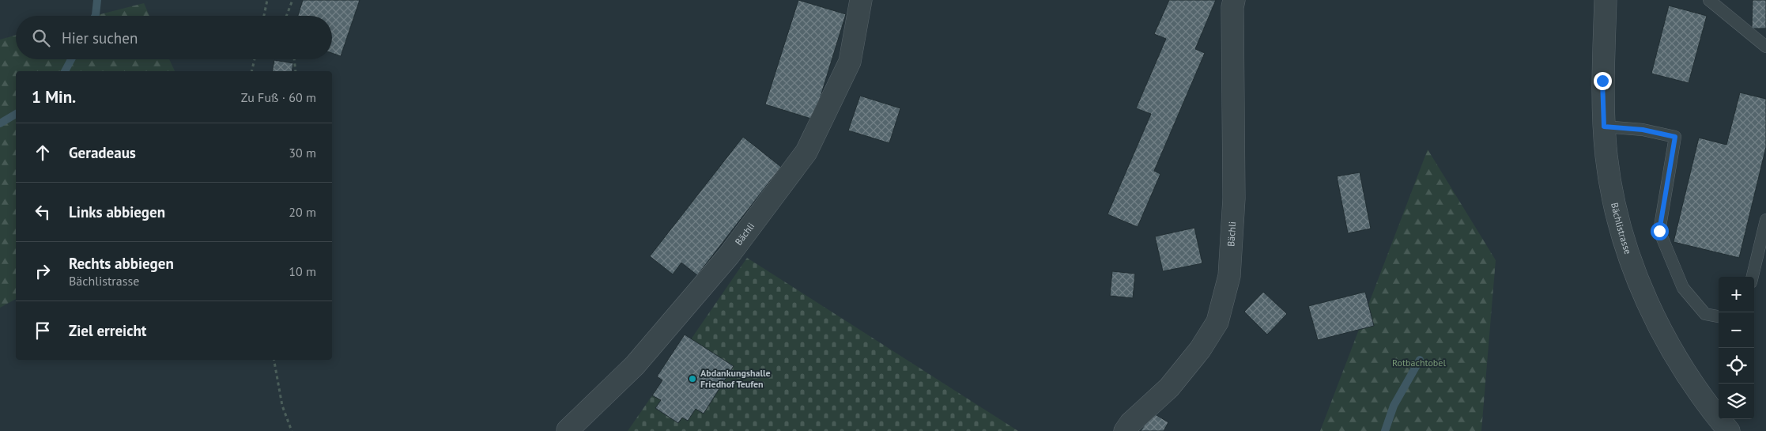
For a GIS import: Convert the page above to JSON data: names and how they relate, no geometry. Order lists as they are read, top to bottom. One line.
{"streets":{"street":["Bächlistrasse","Bächli"]},"parks":["Rotbachtobel"],"places":["Abdankungshalle Friedhof Teufen"],"page":{"search":"Hier suchen","heading":["1 Min.","Zu Fuß · 60 m"],"list":[["Geradeaus","30 m"],["Links abbiegen","20 m"],["Rechts abbiegen","Bächlistrasse","10 m"],"Ziel erreicht"],"map_buttons":["+","−"]}}
